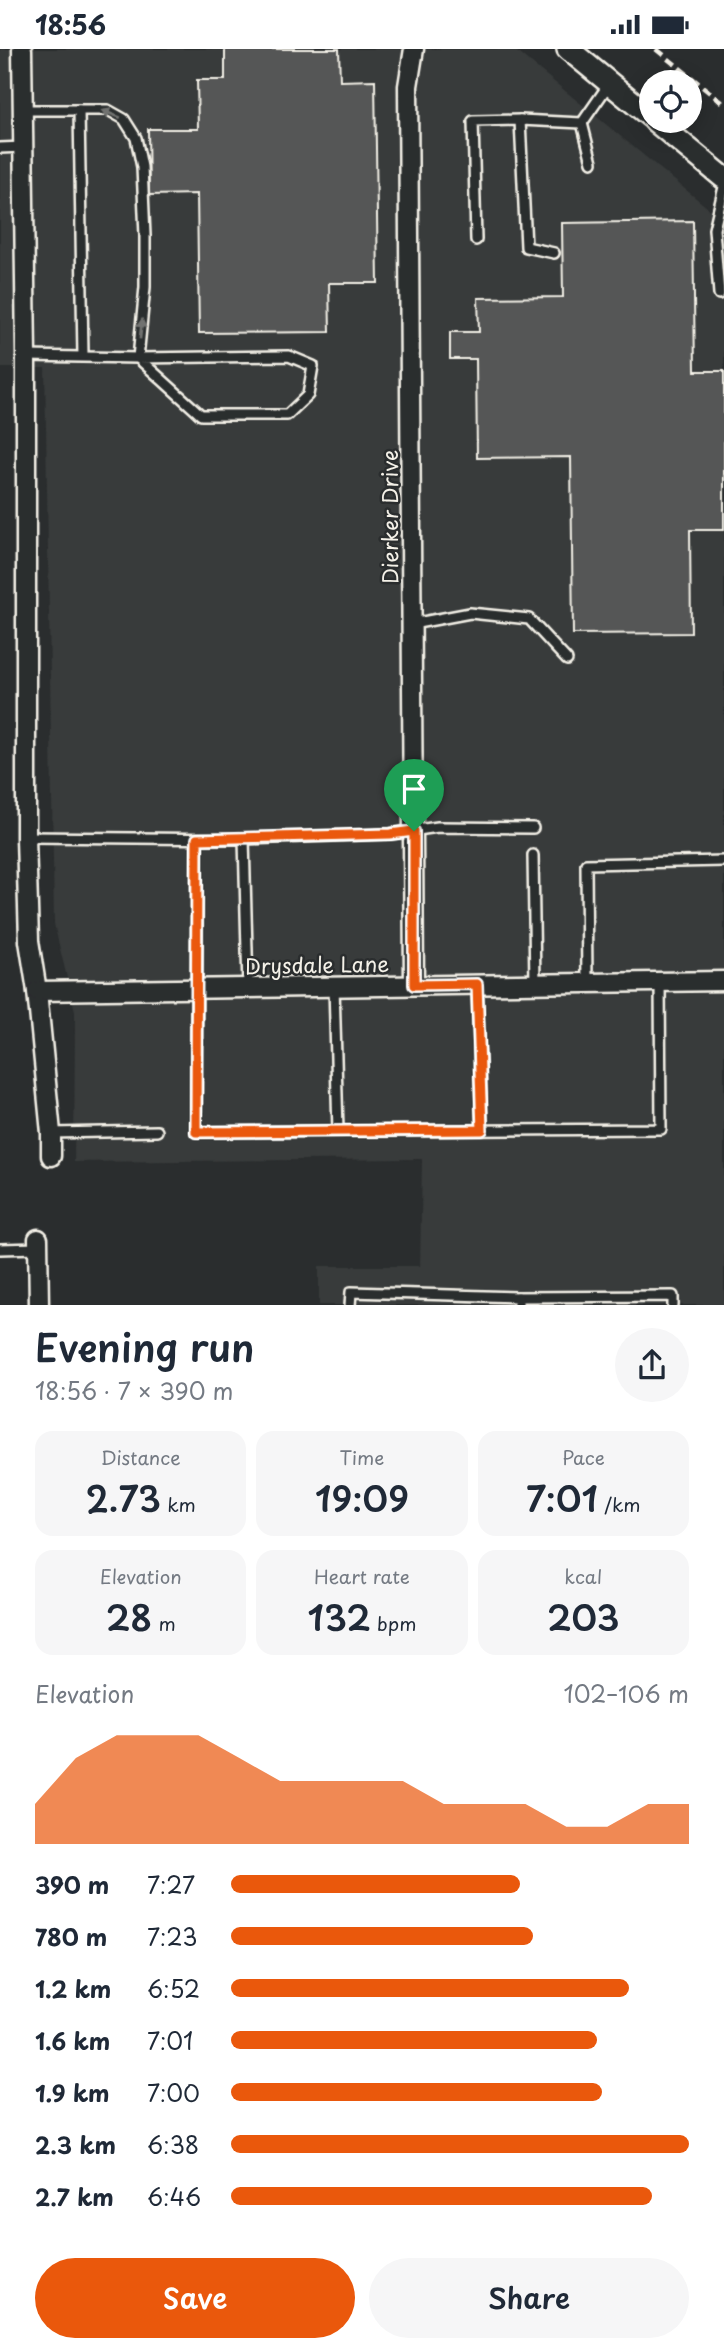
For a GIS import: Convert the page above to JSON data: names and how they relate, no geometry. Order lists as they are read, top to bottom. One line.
{"streets":{"street":["Dierker Drive","Drysdale Lane"]},"crossings":[["Dierker Drive","Drysdale Lane"]],"page":{"status":"18:56","heading":["Evening run","18:56 · 7 × 390 m"],"stats":[["Distance","2.73 km"],["Time","19:09"],["Pace","7:01 /km"],["Elevation","28 m"],["Heart rate","132 bpm"],["kcal","203"]],"chart":["Elevation","102–106 m"],"list":[{"name":"390 m","note":"7:27"},{"name":"780 m","note":"7:23"},{"name":"1.2 km","note":"6:52"},{"name":"1.6 km","note":"7:01"},{"name":"1.9 km","note":"7:00"},{"name":"2.3 km","note":"6:38"},{"name":"2.7 km","note":"6:46"}],"buttons":["Save","Share"]}}
